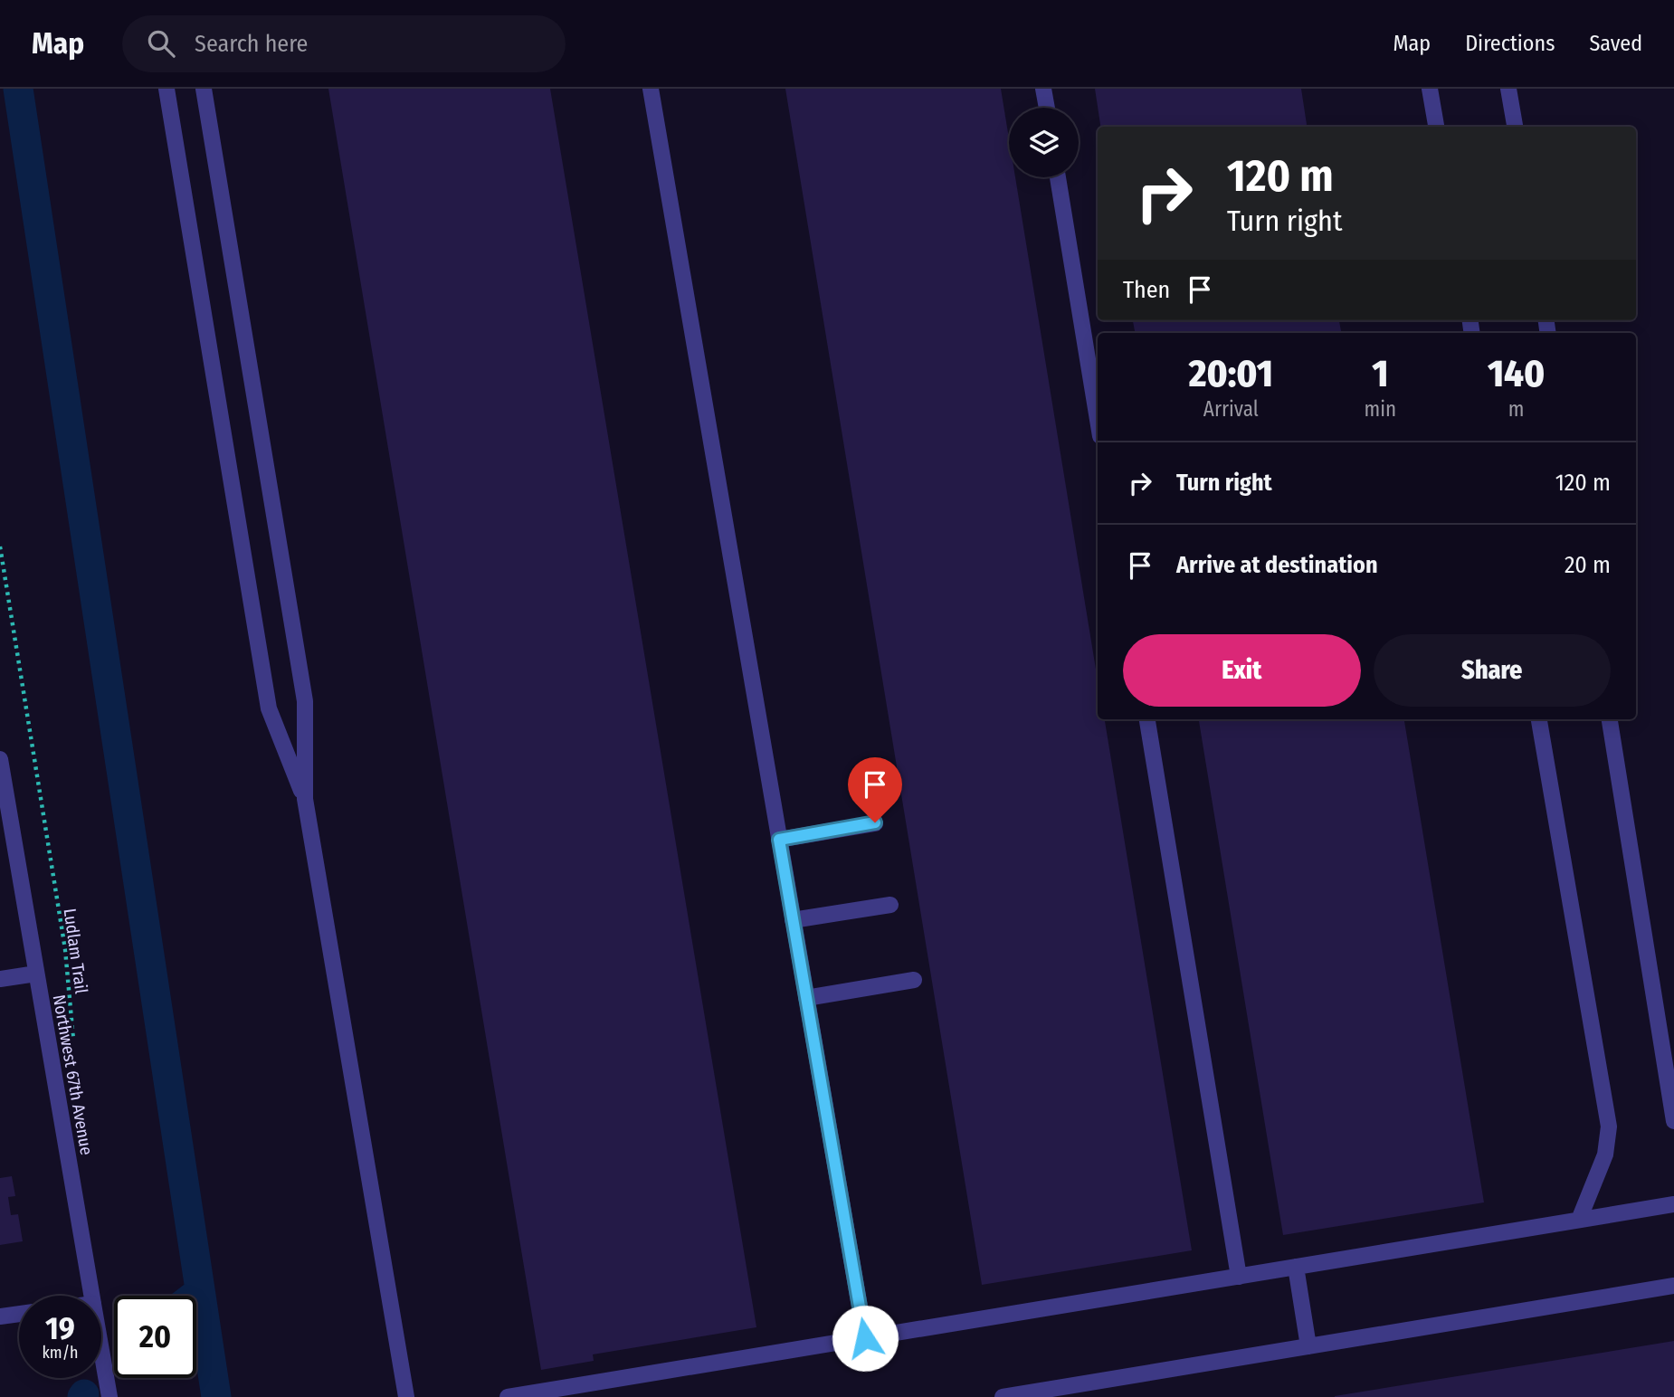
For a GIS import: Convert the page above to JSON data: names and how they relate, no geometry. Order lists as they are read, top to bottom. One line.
{"streets":{"street":["Northwest 67th Avenue"],"path":["Ludlam Trail"]},"page":{"header":"Map","search":"Search here","nav":["Map","Directions","Saved"],"turn":["120 m","Turn right"],"then":"Then","eta":["20:01","Arrival","1","min","140","m"],"list":[{"name":"Turn right","value":"120 m"},{"name":"Arrive at destination","value":"20 m"}],"buttons":["Exit","Share"],"speed":"19 km/h","limit":"20"}}
